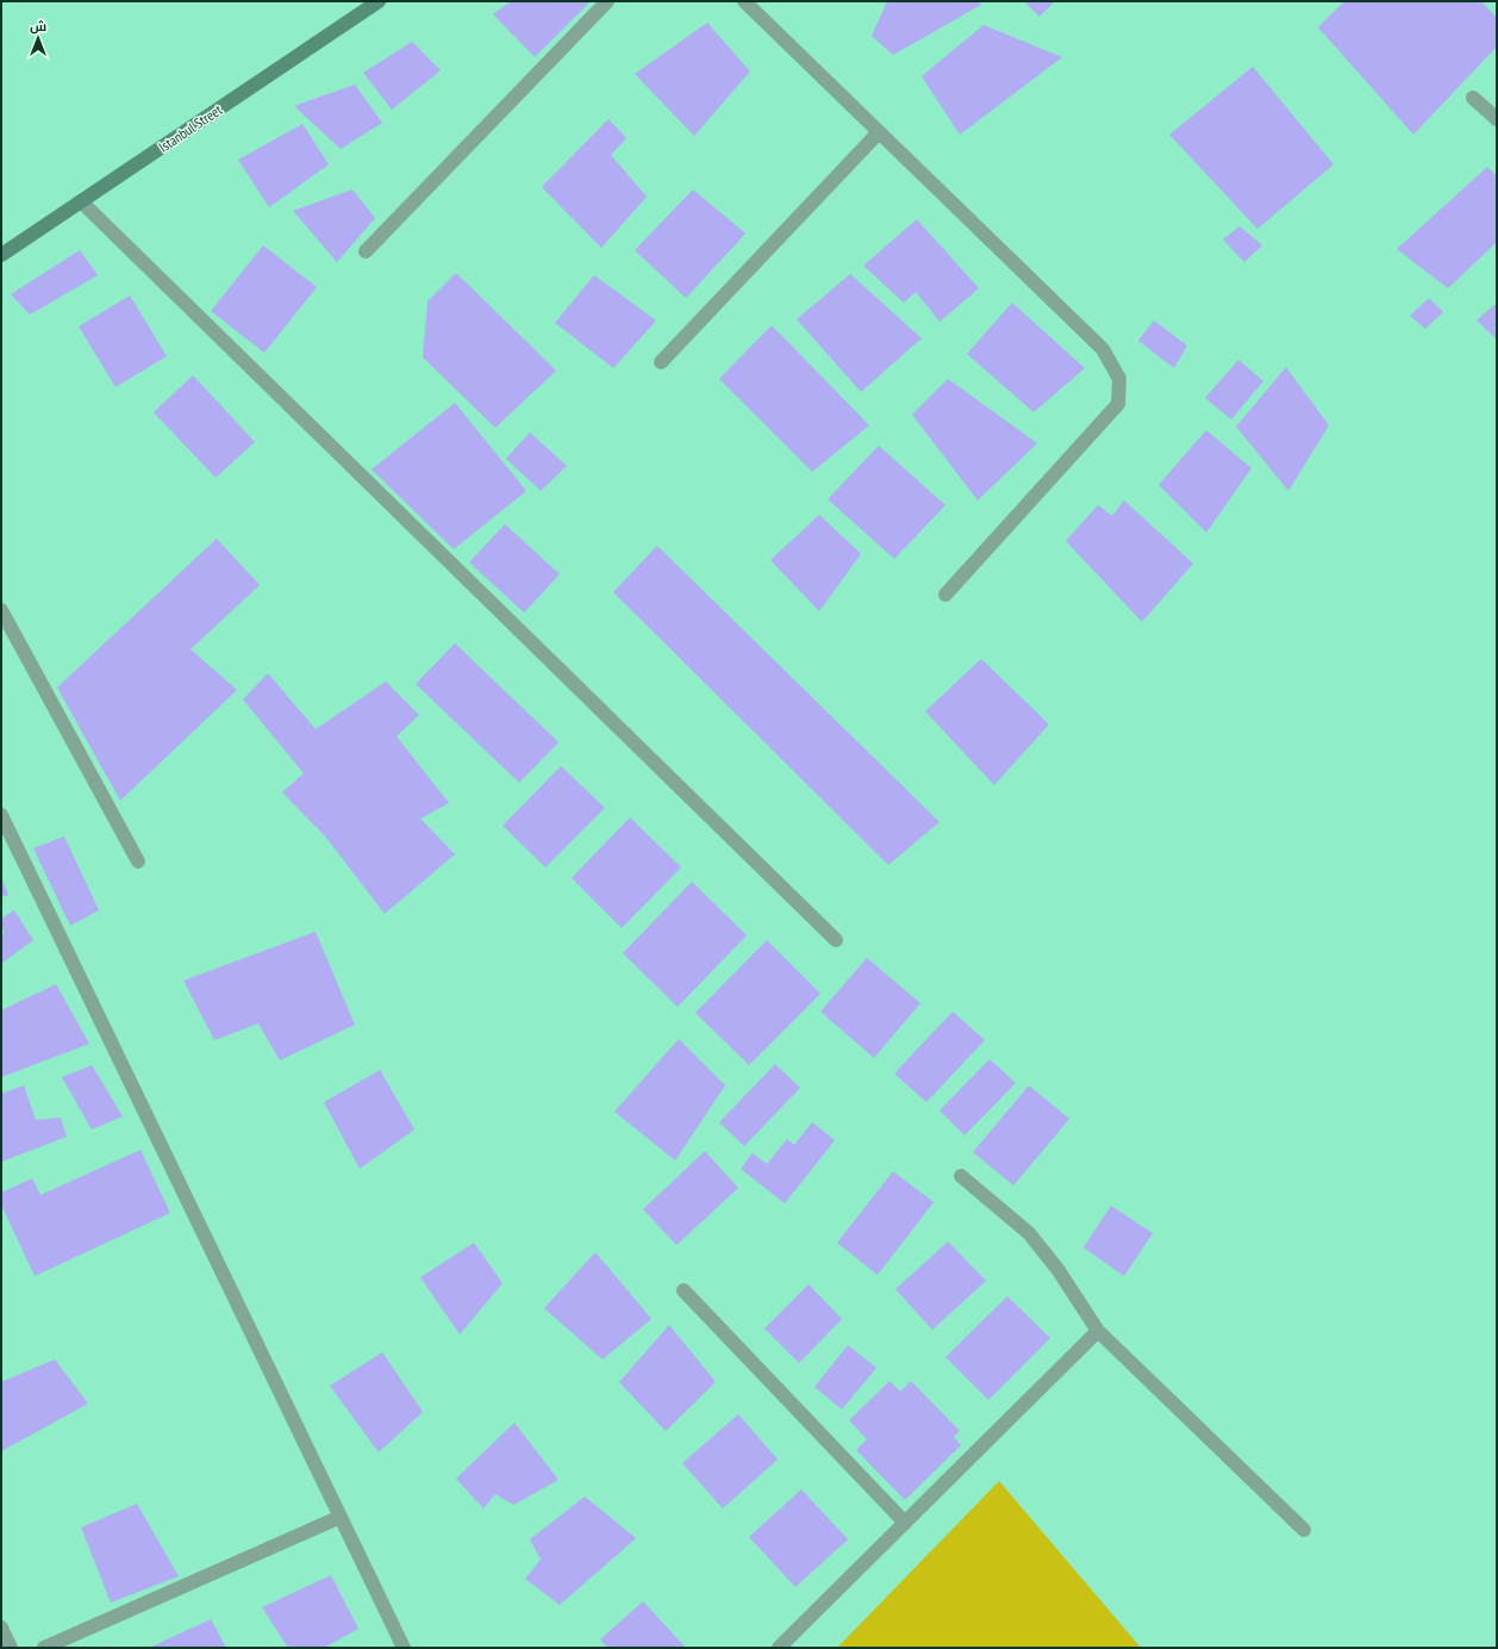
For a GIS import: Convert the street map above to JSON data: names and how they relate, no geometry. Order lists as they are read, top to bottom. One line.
{"streets":{"street":["Istanbul Street"]},"north":"top"}
